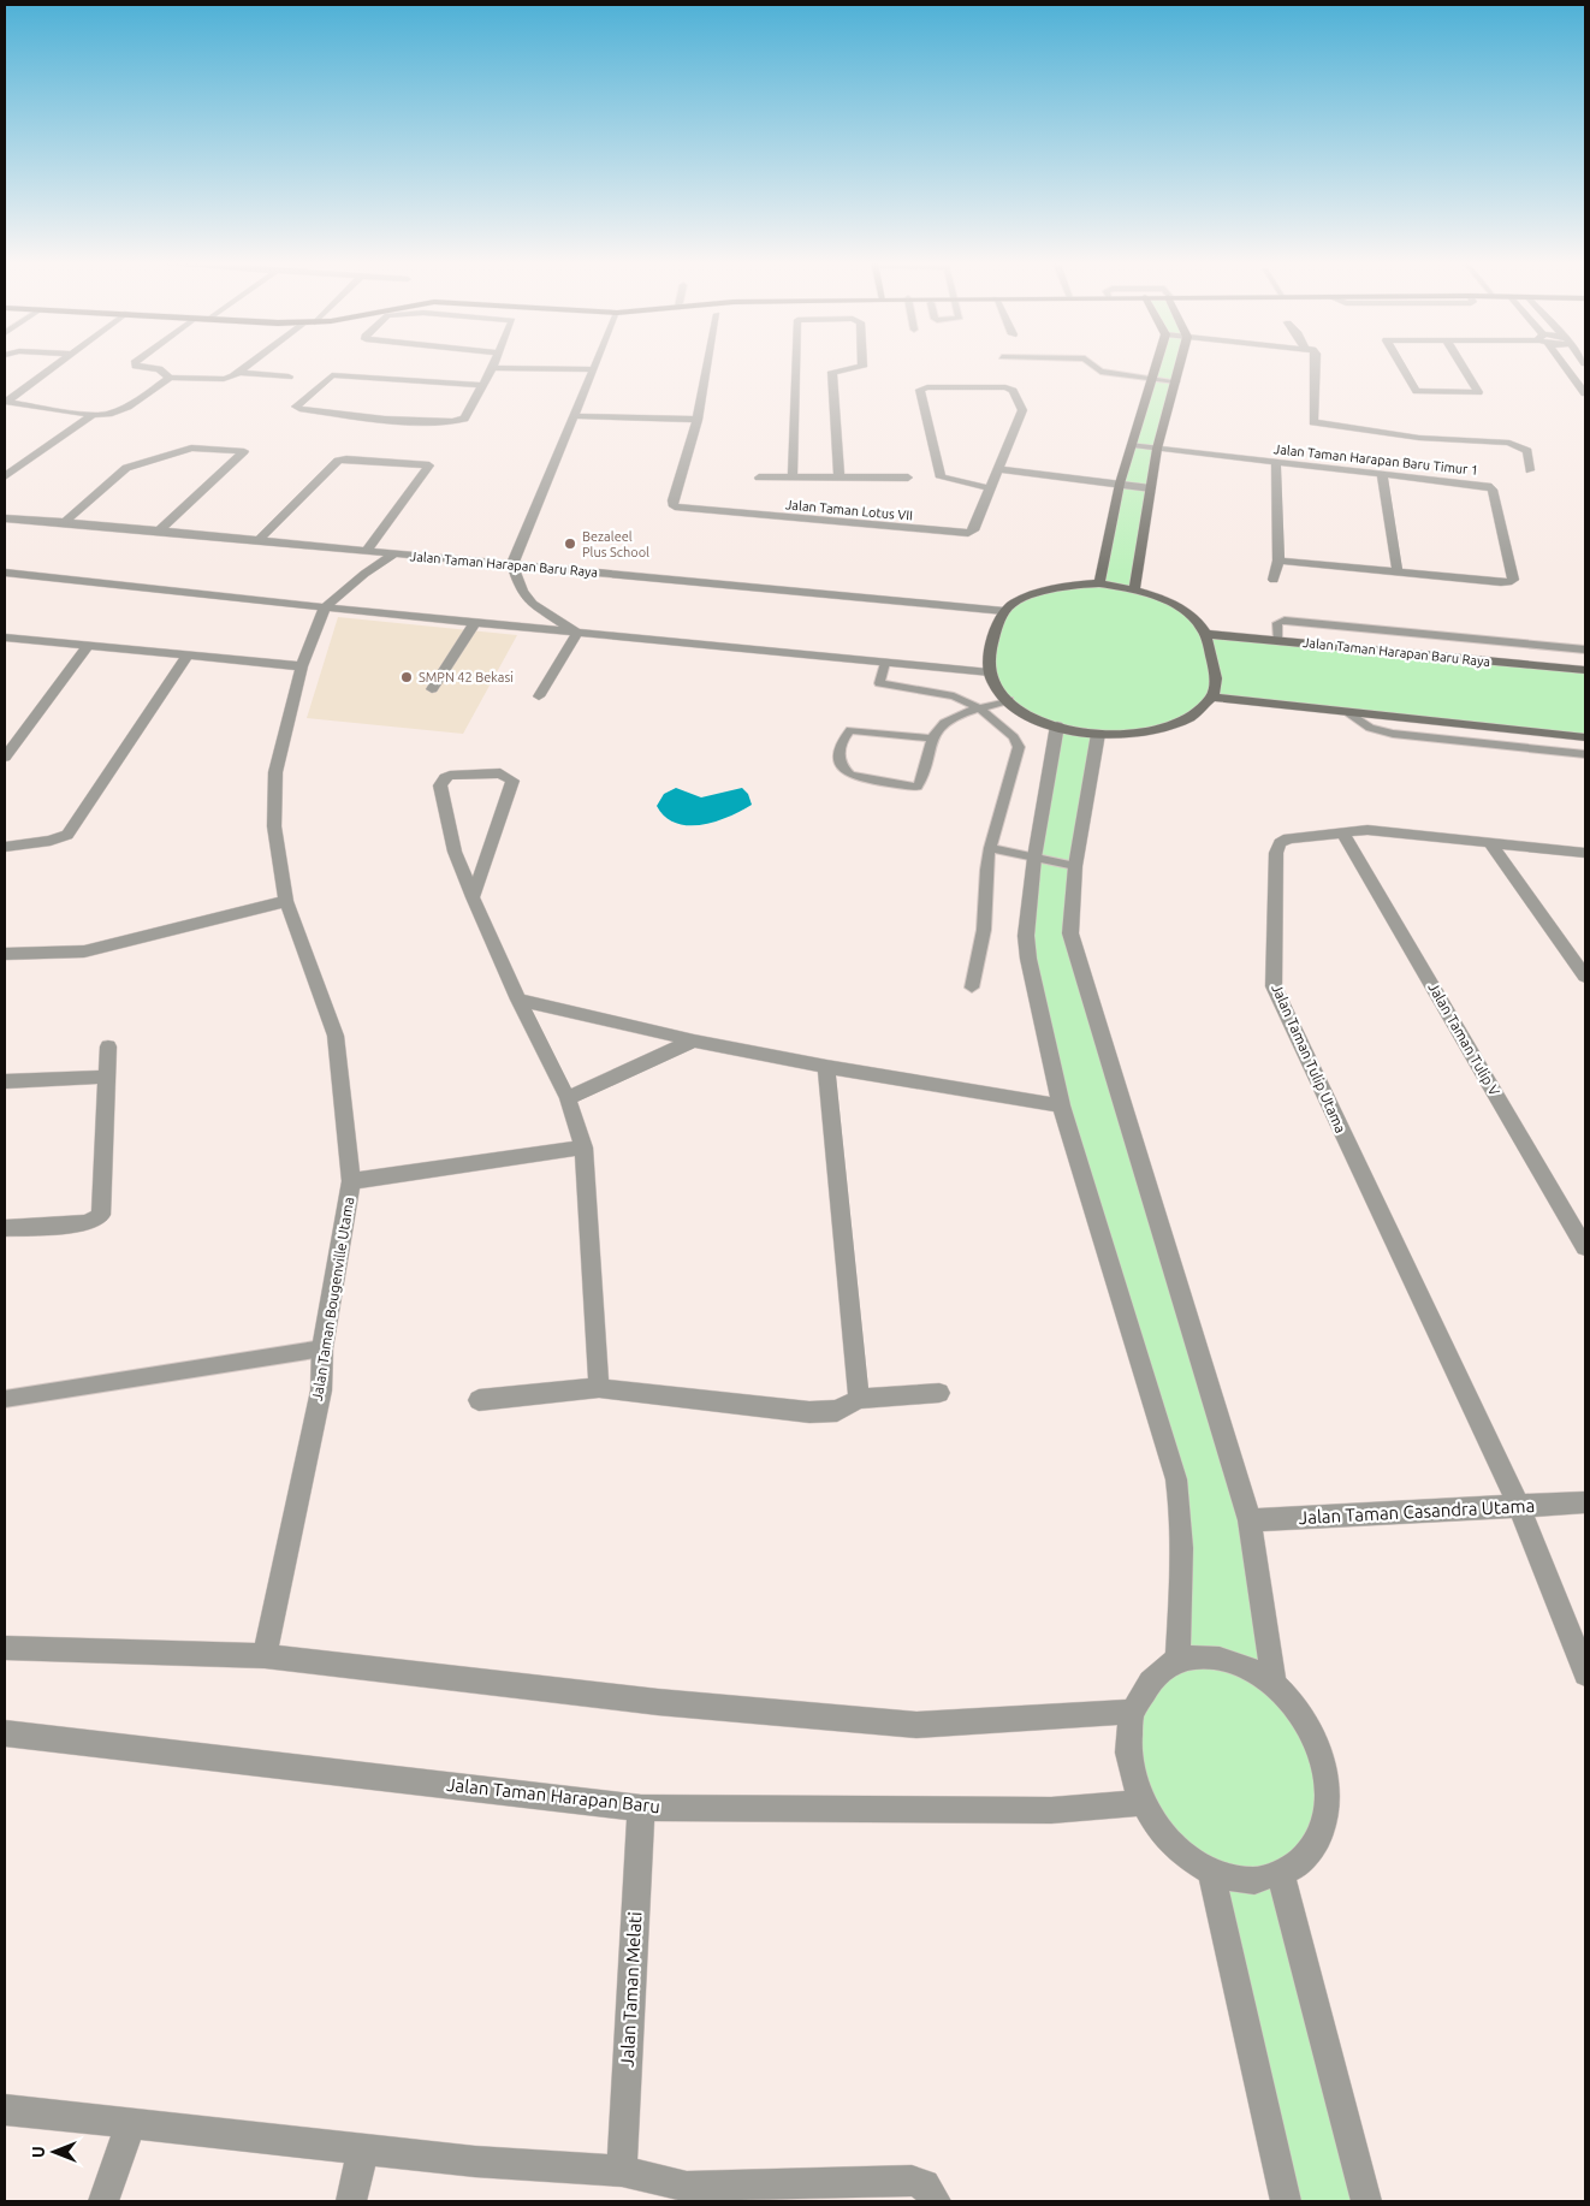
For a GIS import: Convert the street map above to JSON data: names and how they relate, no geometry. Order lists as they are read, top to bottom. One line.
{"streets":{"street":["Jalan Taman Harapan Baru Timur 1","Jalan Taman Lotus VII","Jalan Taman Harapan Baru Raya","Jalan Taman Tulip V","Jalan Taman Tulip Utama","Jalan Taman Bougenville Utama","Jalan Taman Casandra Utama","Jalan Taman Harapan Baru","Jalan Taman Melati"]},"crossings":[["Jalan Taman Harapan Baru Raya","Jalan Taman Bougenville Utama"],["Jalan Taman Tulip V","Jalan Taman Tulip Utama"],["Jalan Taman Tulip Utama","Jalan Taman Casandra Utama"],["Jalan Taman Harapan Baru","Jalan Taman Melati"]],"places":["Bezaleel Plus School","SMPN 42 Bekasi"],"north":"left"}
